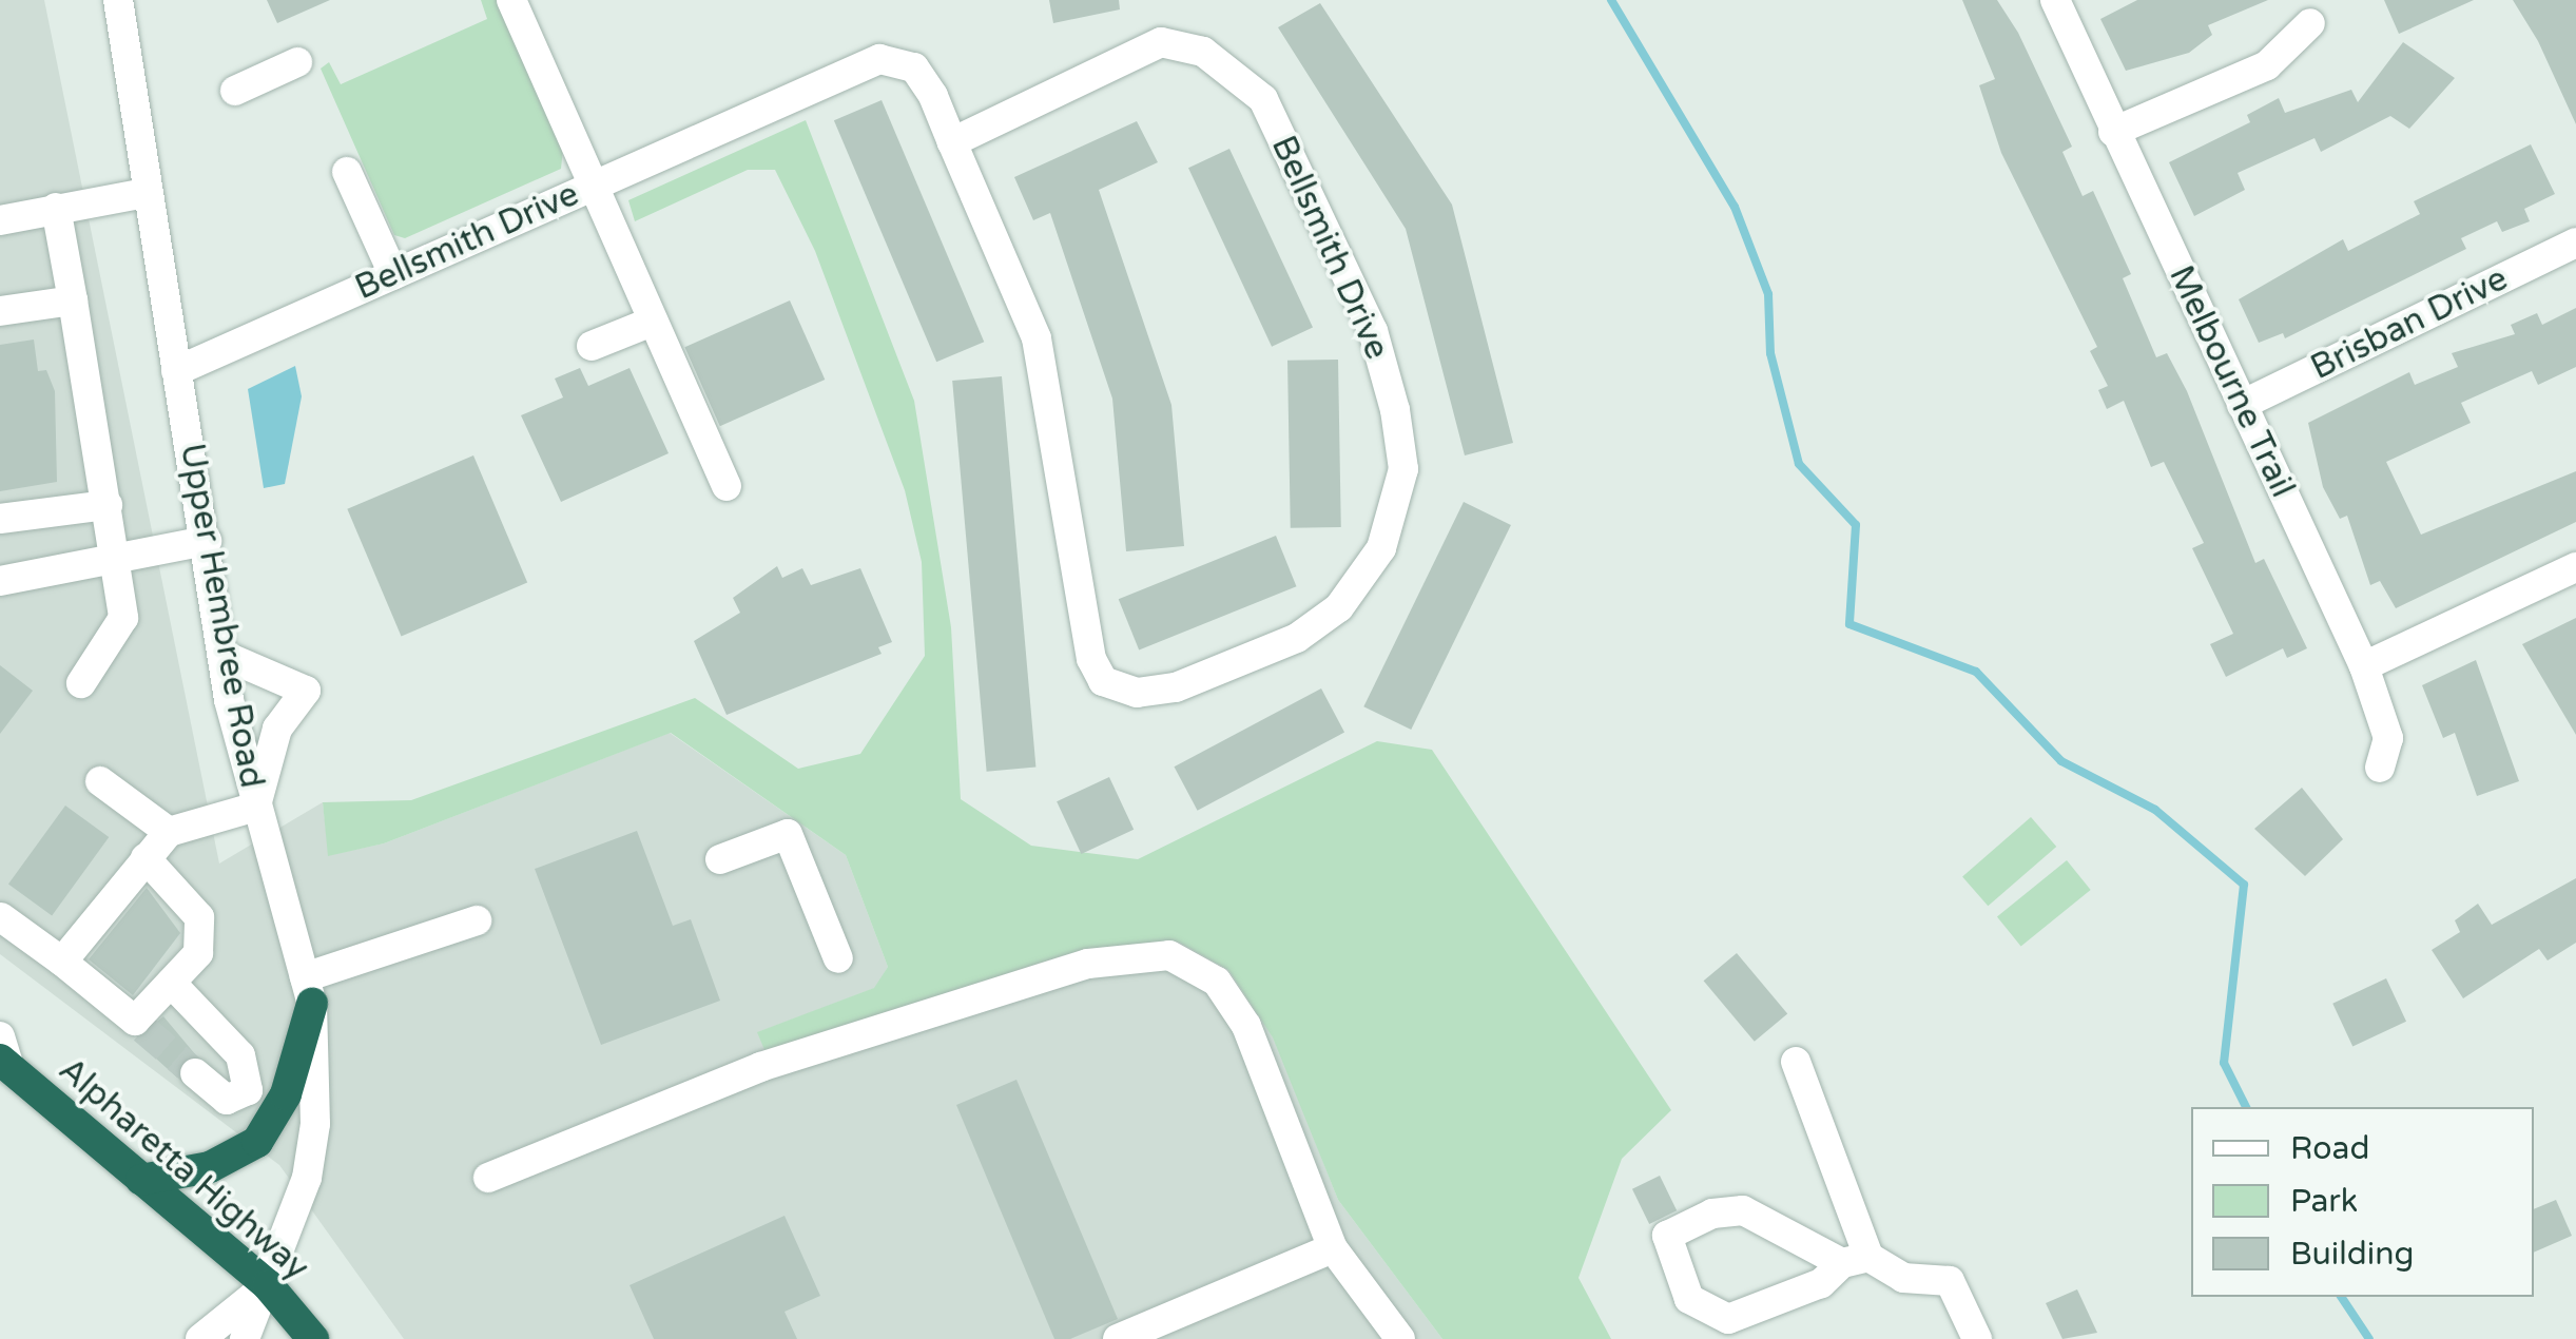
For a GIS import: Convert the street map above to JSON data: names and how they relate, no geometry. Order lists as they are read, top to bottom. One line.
{"streets":{"highway":["Alpharetta Highway"],"street":["Bellsmith Drive","Brisban Drive","Melbourne Trail","Upper Hembree Road"]},"crossings":[["Bellsmith Drive","Upper Hembree Road"],["Brisban Drive","Melbourne Trail"],["Upper Hembree Road","Alpharetta Highway"]],"legend":["Road","Park","Building"]}
